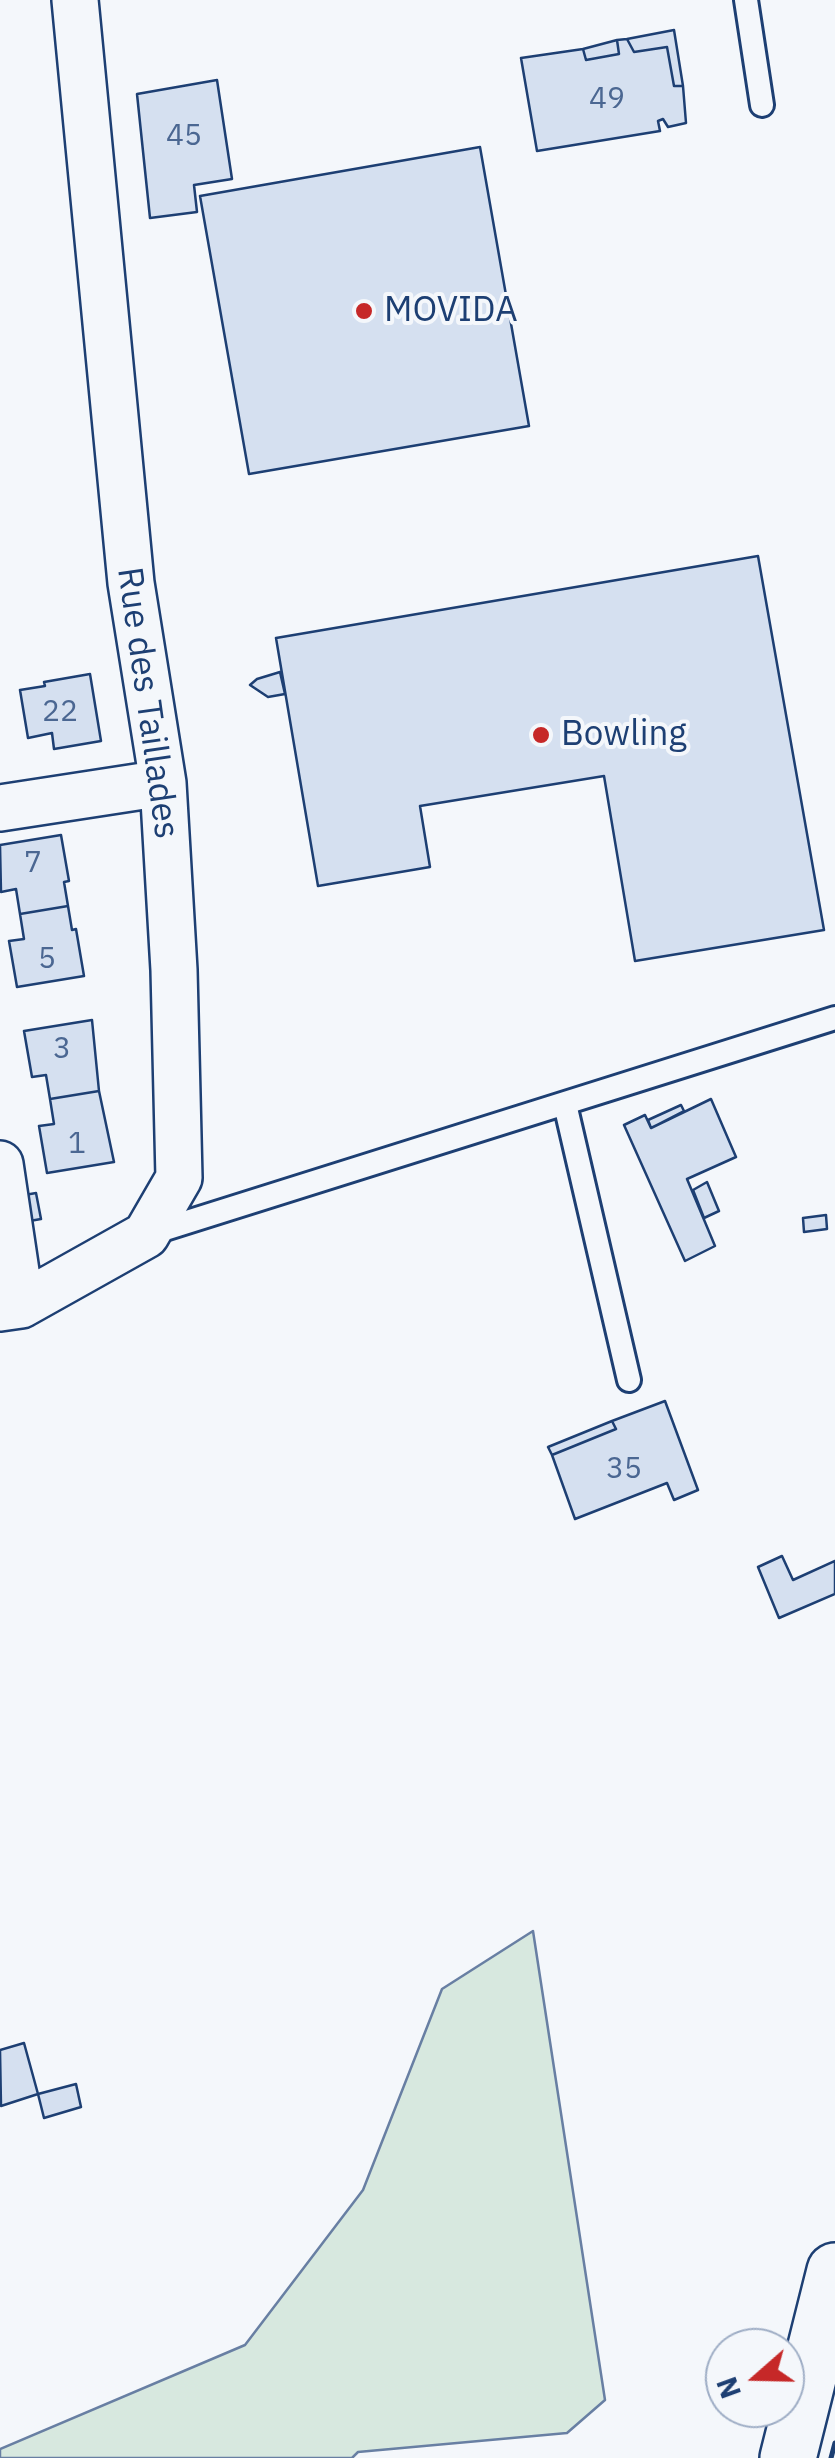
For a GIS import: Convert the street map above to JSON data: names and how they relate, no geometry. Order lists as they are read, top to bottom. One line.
{"streets":{"street":["Rue des Taillades"]},"places":["MOVIDA","Bowling"],"house_numbers":["49","45","22","7","5","3","1","35"],"north":"left"}
